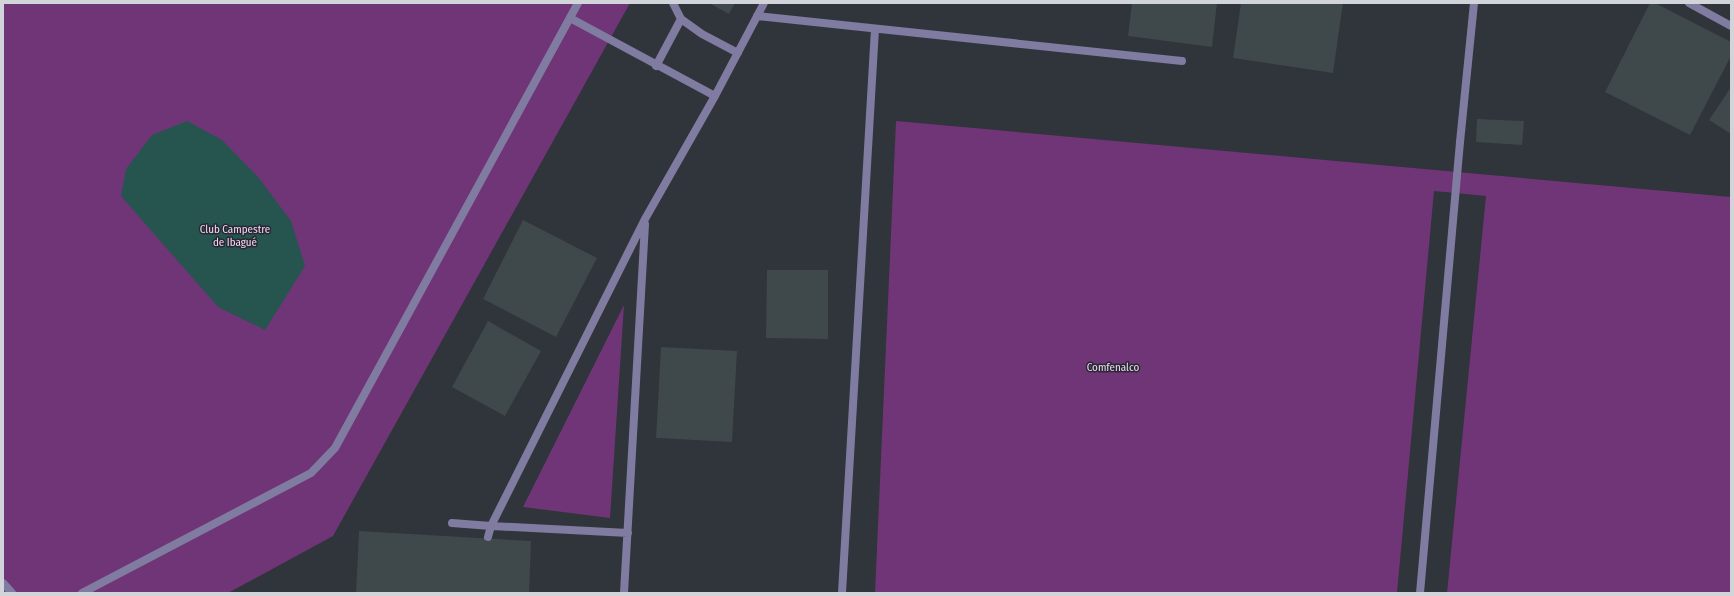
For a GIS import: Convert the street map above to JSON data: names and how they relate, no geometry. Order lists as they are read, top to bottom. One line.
{"parks":["Club Campestre de Ibagué","Comfenalco"]}
